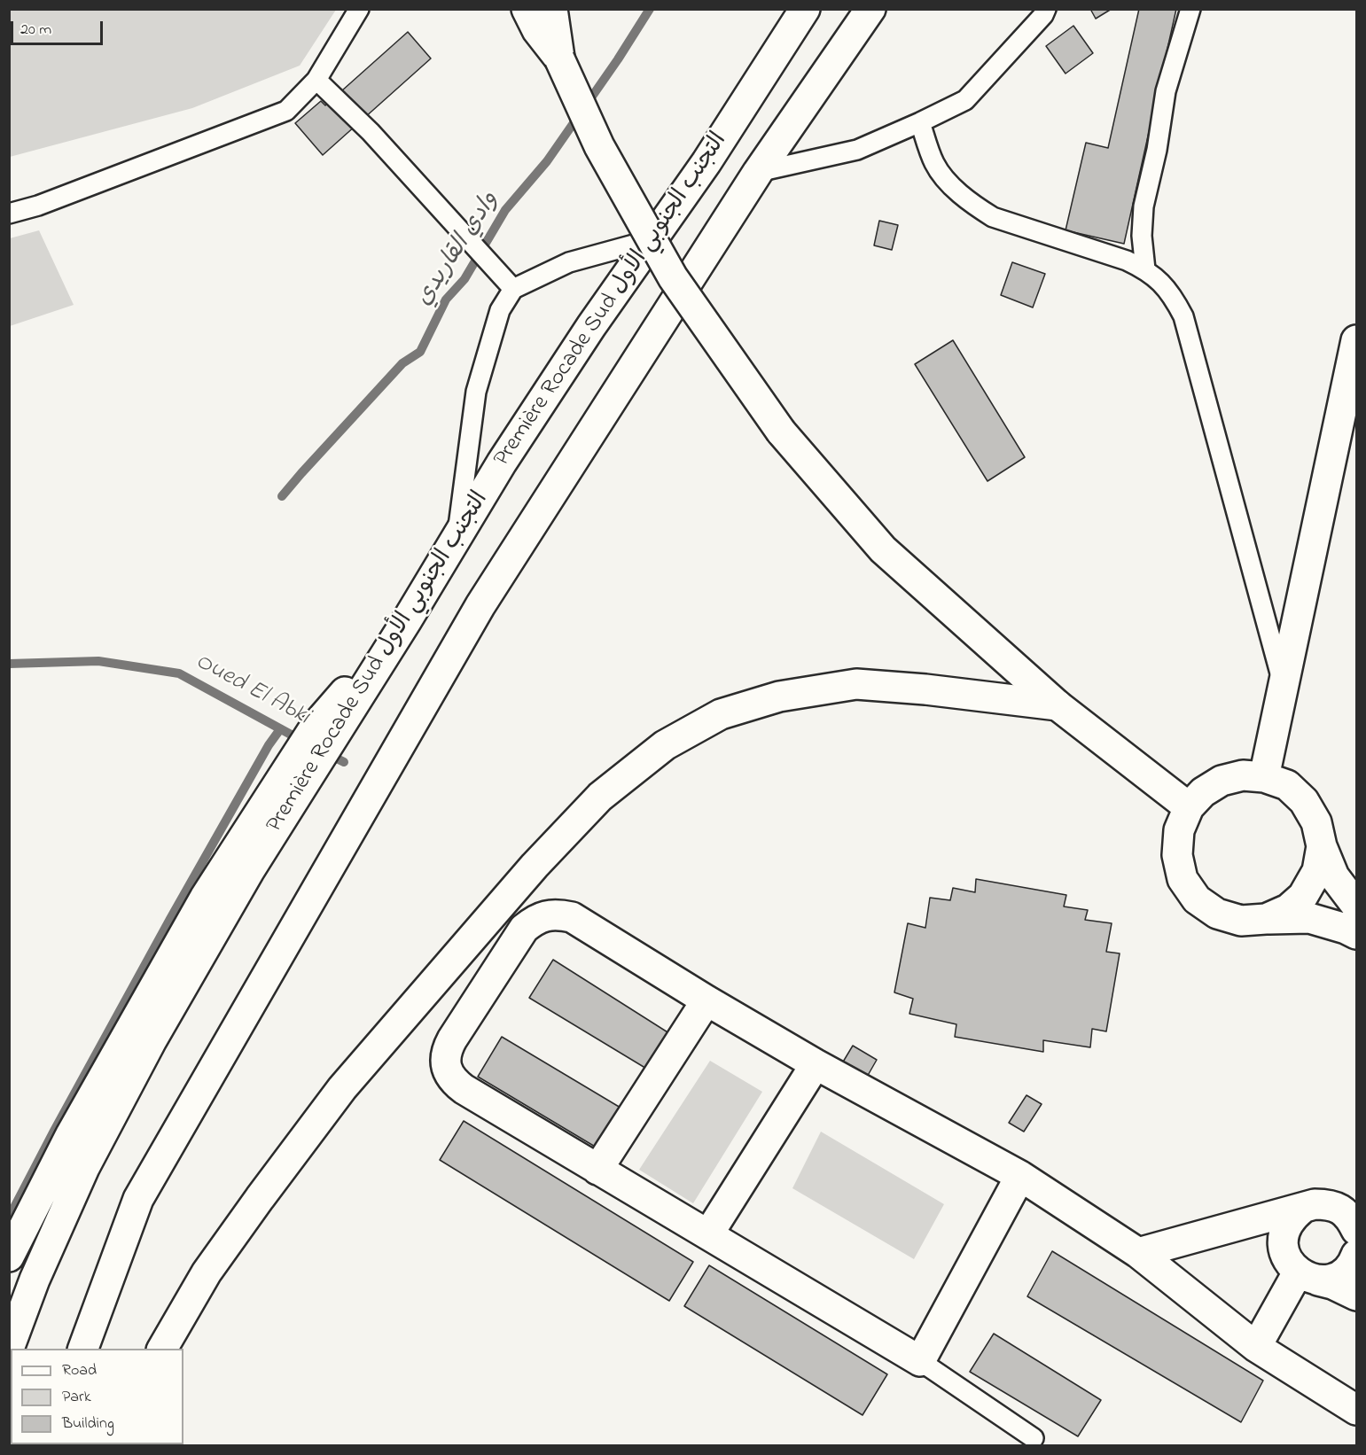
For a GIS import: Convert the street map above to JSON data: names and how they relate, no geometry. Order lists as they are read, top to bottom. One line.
{"streets":{"main road":["Première Rocade Sud التجنب الجنوبي الأول"]},"water":["وادي القاريدي","Oued El Abki"],"legend":["Road","Park","Building"],"scale_bar":"20 m"}
